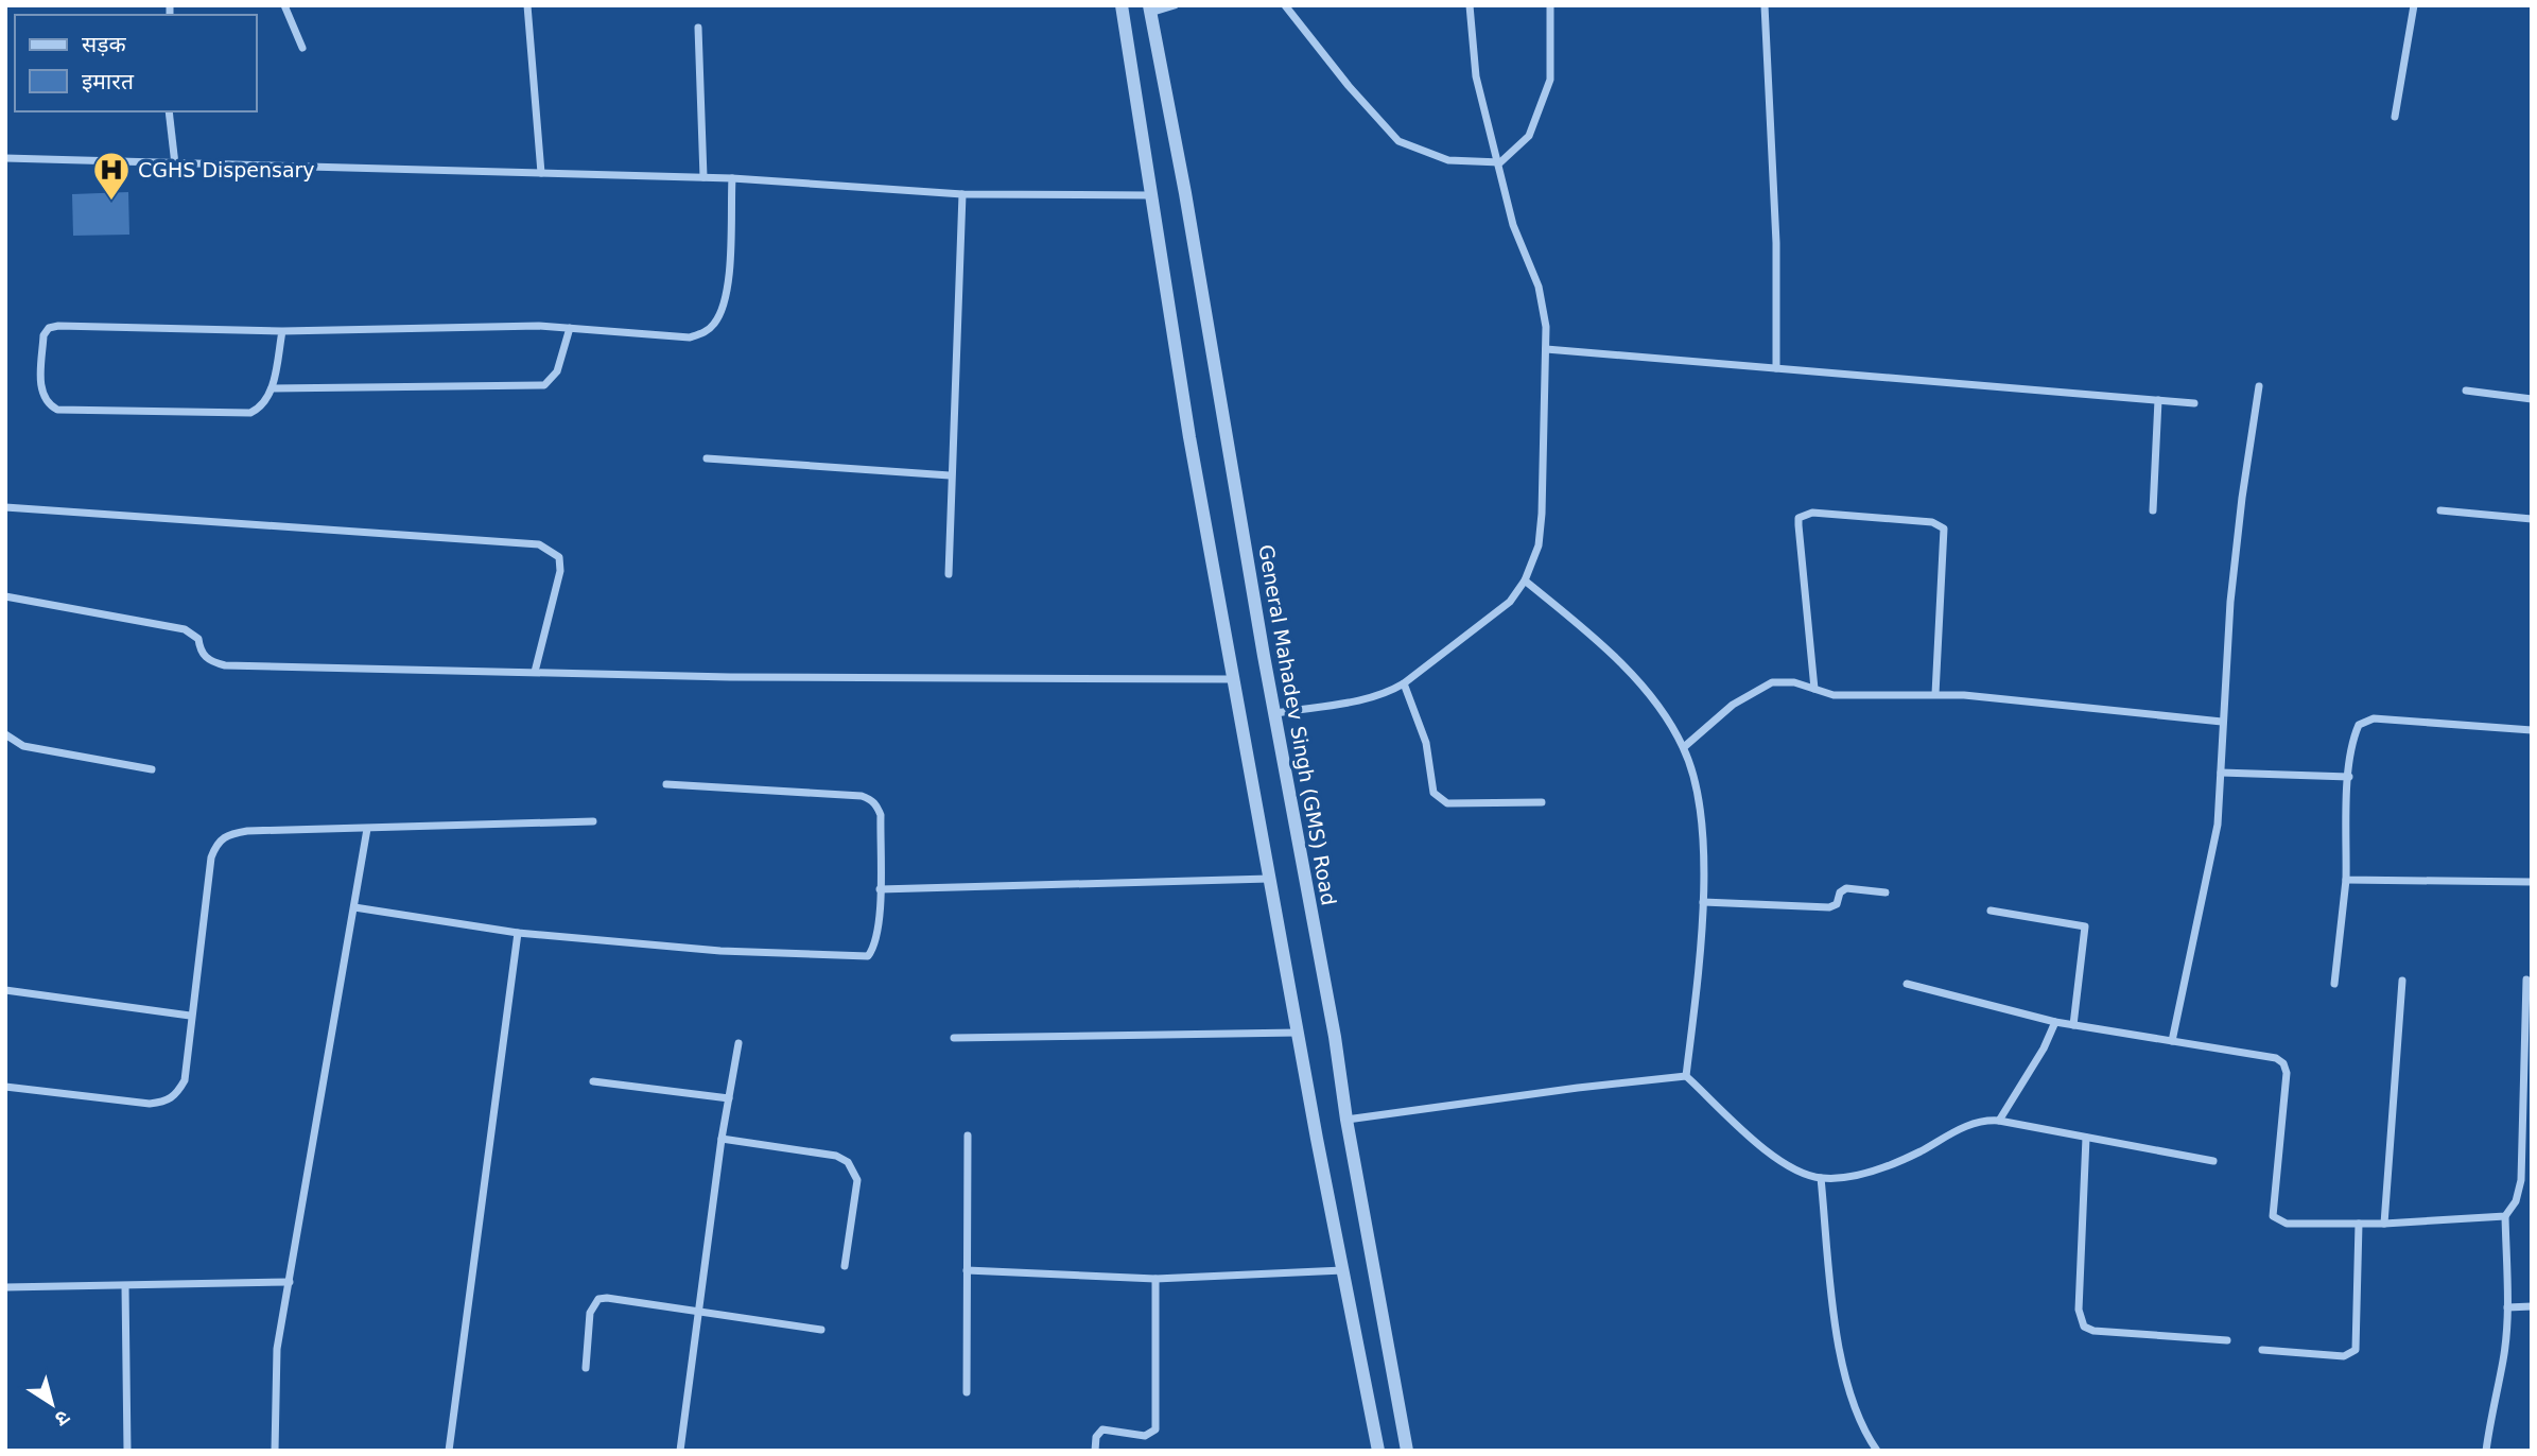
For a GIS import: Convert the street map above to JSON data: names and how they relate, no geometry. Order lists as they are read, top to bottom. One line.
{"streets":{"street":["General Mahadev Singh (GMS) Road"]},"places":{"hospital":["CGHS Dispensary"]},"legend":["सड़क","इमारत"],"north":"bottom right"}
